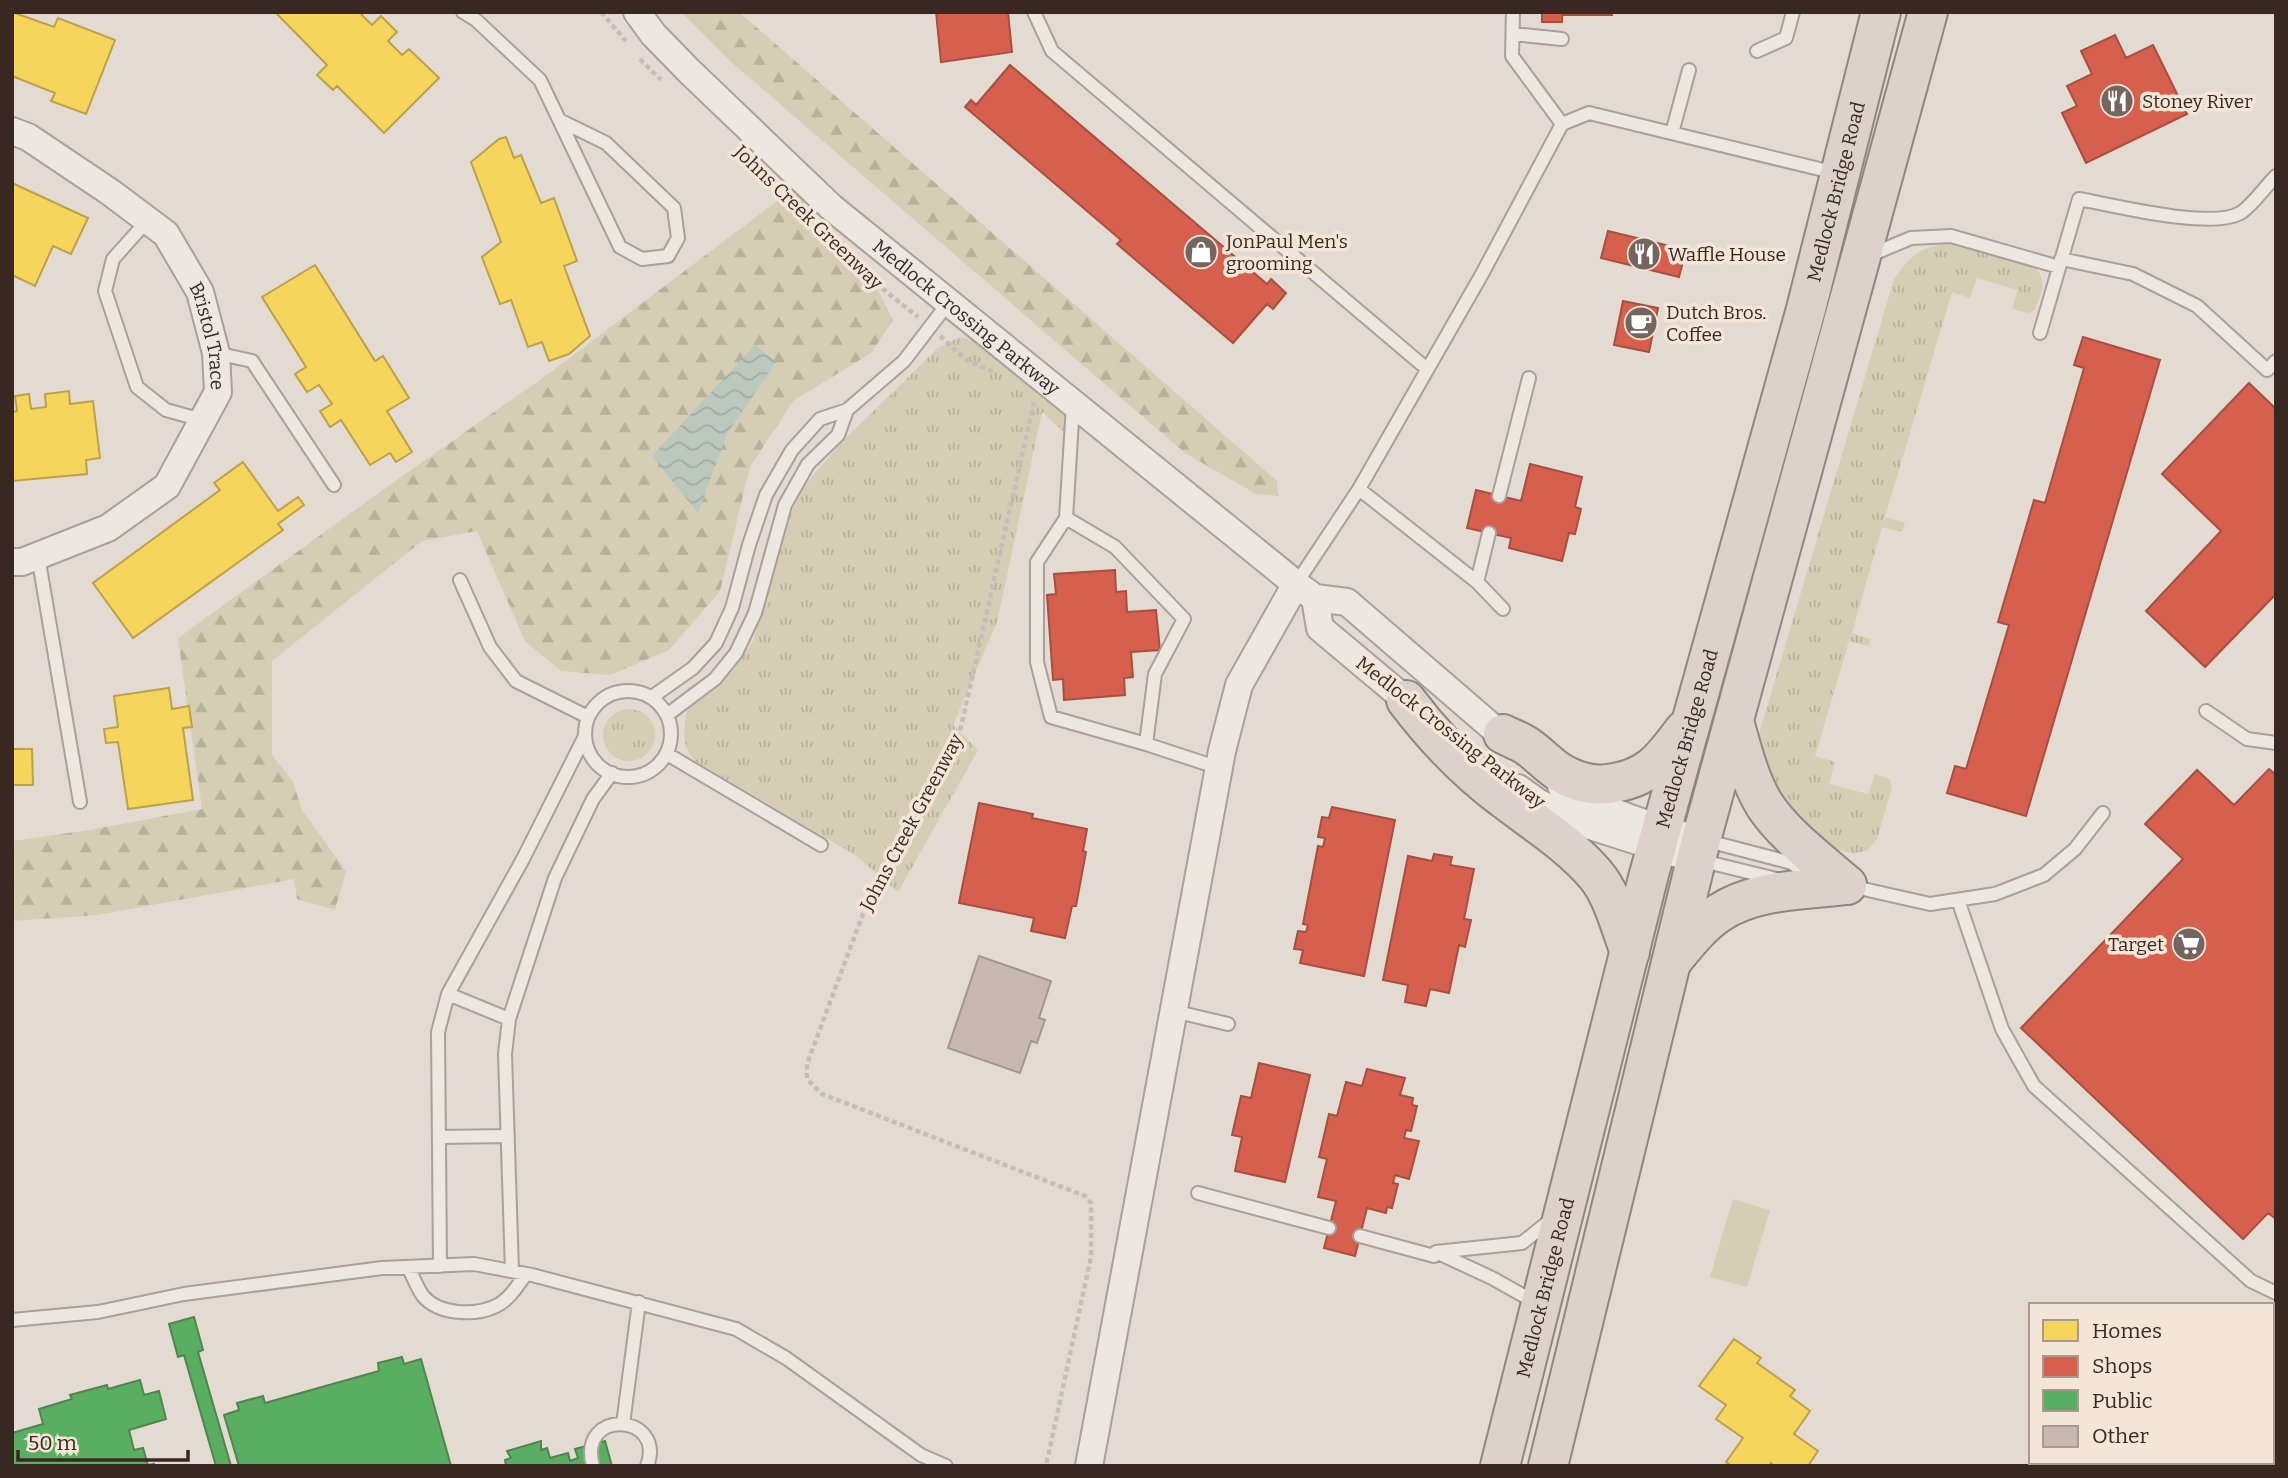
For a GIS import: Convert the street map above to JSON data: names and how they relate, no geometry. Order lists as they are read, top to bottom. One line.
{"streets":{"highway":["Medlock Bridge Road"],"street":["Medlock Crossing Parkway","Bristol Trace"],"path":["Johns Creek Greenway"]},"crossings":[["Medlock Bridge Road","Medlock Crossing Parkway"]],"places":{"restaurant":["Stoney River","Waffle House"],"shop":["JonPaul Men's grooming"],"cafe":["Dutch Bros. Coffee"],"supermarket":["Target"]},"legend":["Homes","Shops","Public","Other"],"scale_bar":"50 m"}
